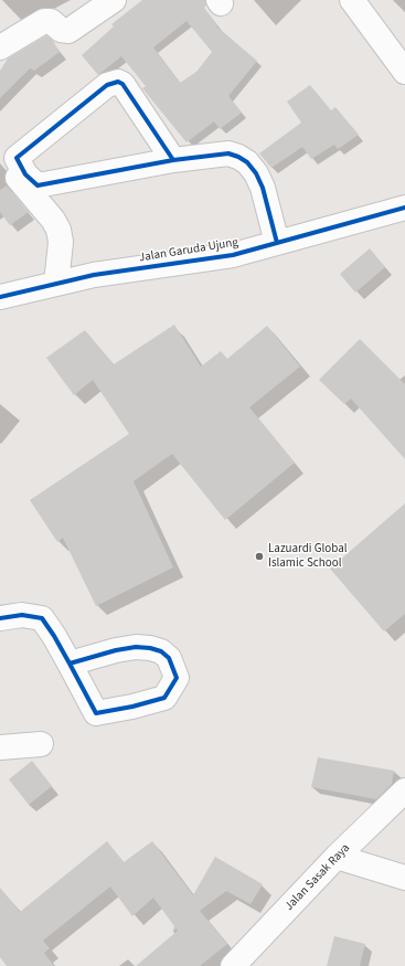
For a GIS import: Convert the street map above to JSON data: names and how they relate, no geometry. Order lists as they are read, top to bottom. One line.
{"streets":{"street":["Jalan Garuda Ujung","Jalan Sasak Raya"]},"places":["Lazuardi Global Islamic School"]}
